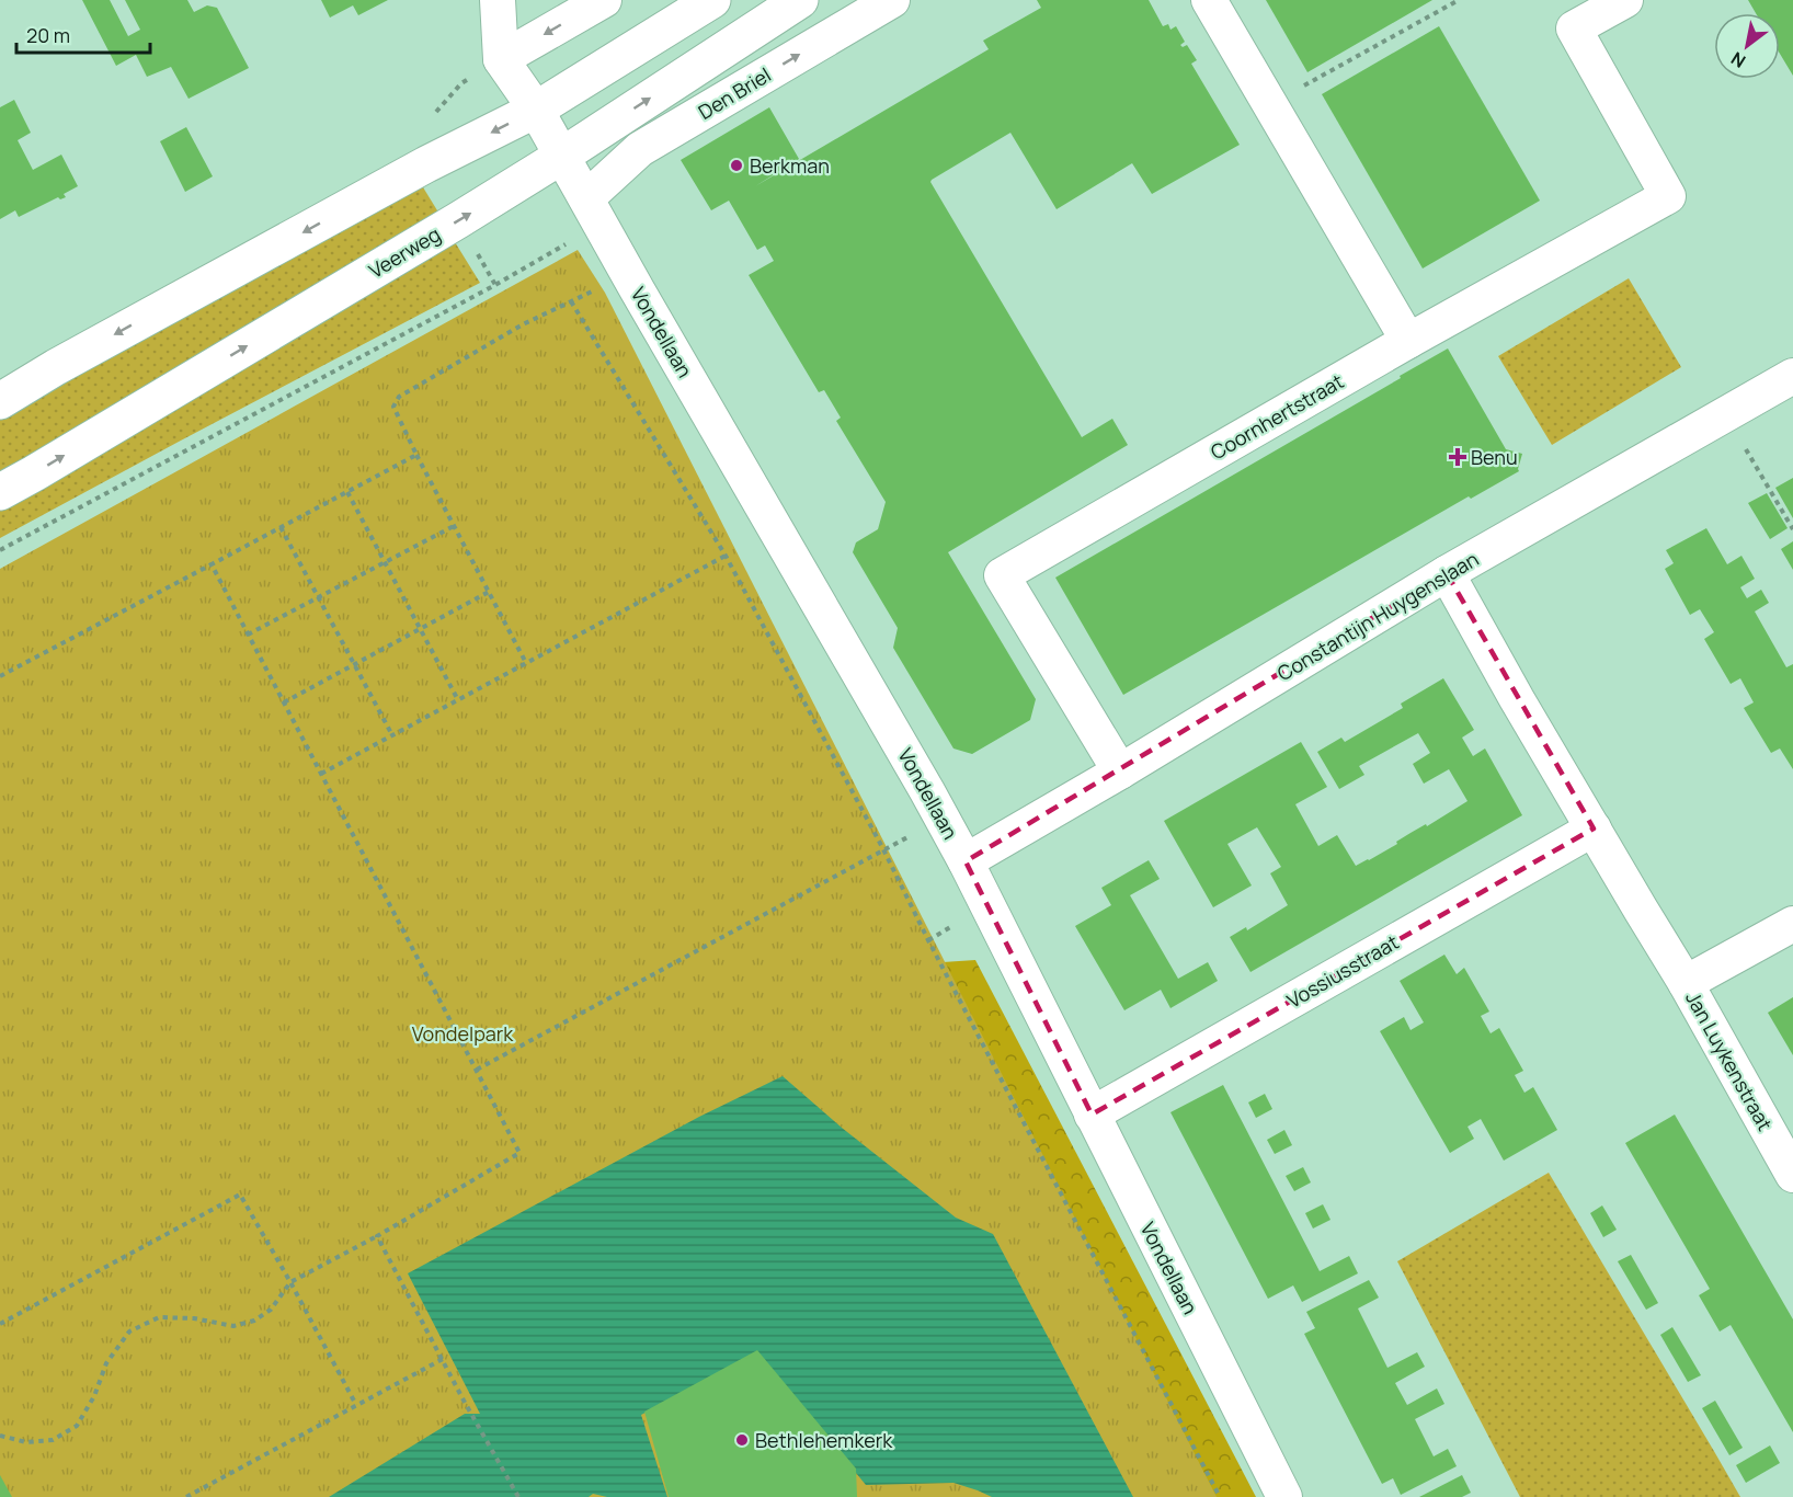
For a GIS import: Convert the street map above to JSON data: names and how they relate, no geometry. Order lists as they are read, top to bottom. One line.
{"streets":{"street":["Den Briel","Veerweg","Vondellaan","Coornhertstraat","Constantijn Huygenslaan","Vossiusstraat","Jan Luykenstraat"]},"crossings":[["Den Briel","Vondellaan"],["Veerweg","Vondellaan"],["Vondellaan","Constantijn Huygenslaan"],["Vondellaan","Vossiusstraat"],["Coornhertstraat","Constantijn Huygenslaan"]],"parks":["Vondelpark"],"places":{"other":["Berkman","Bethlehemkerk"],"health":["Benu"]},"scale_bar":"20 m","north":"bottom left"}
